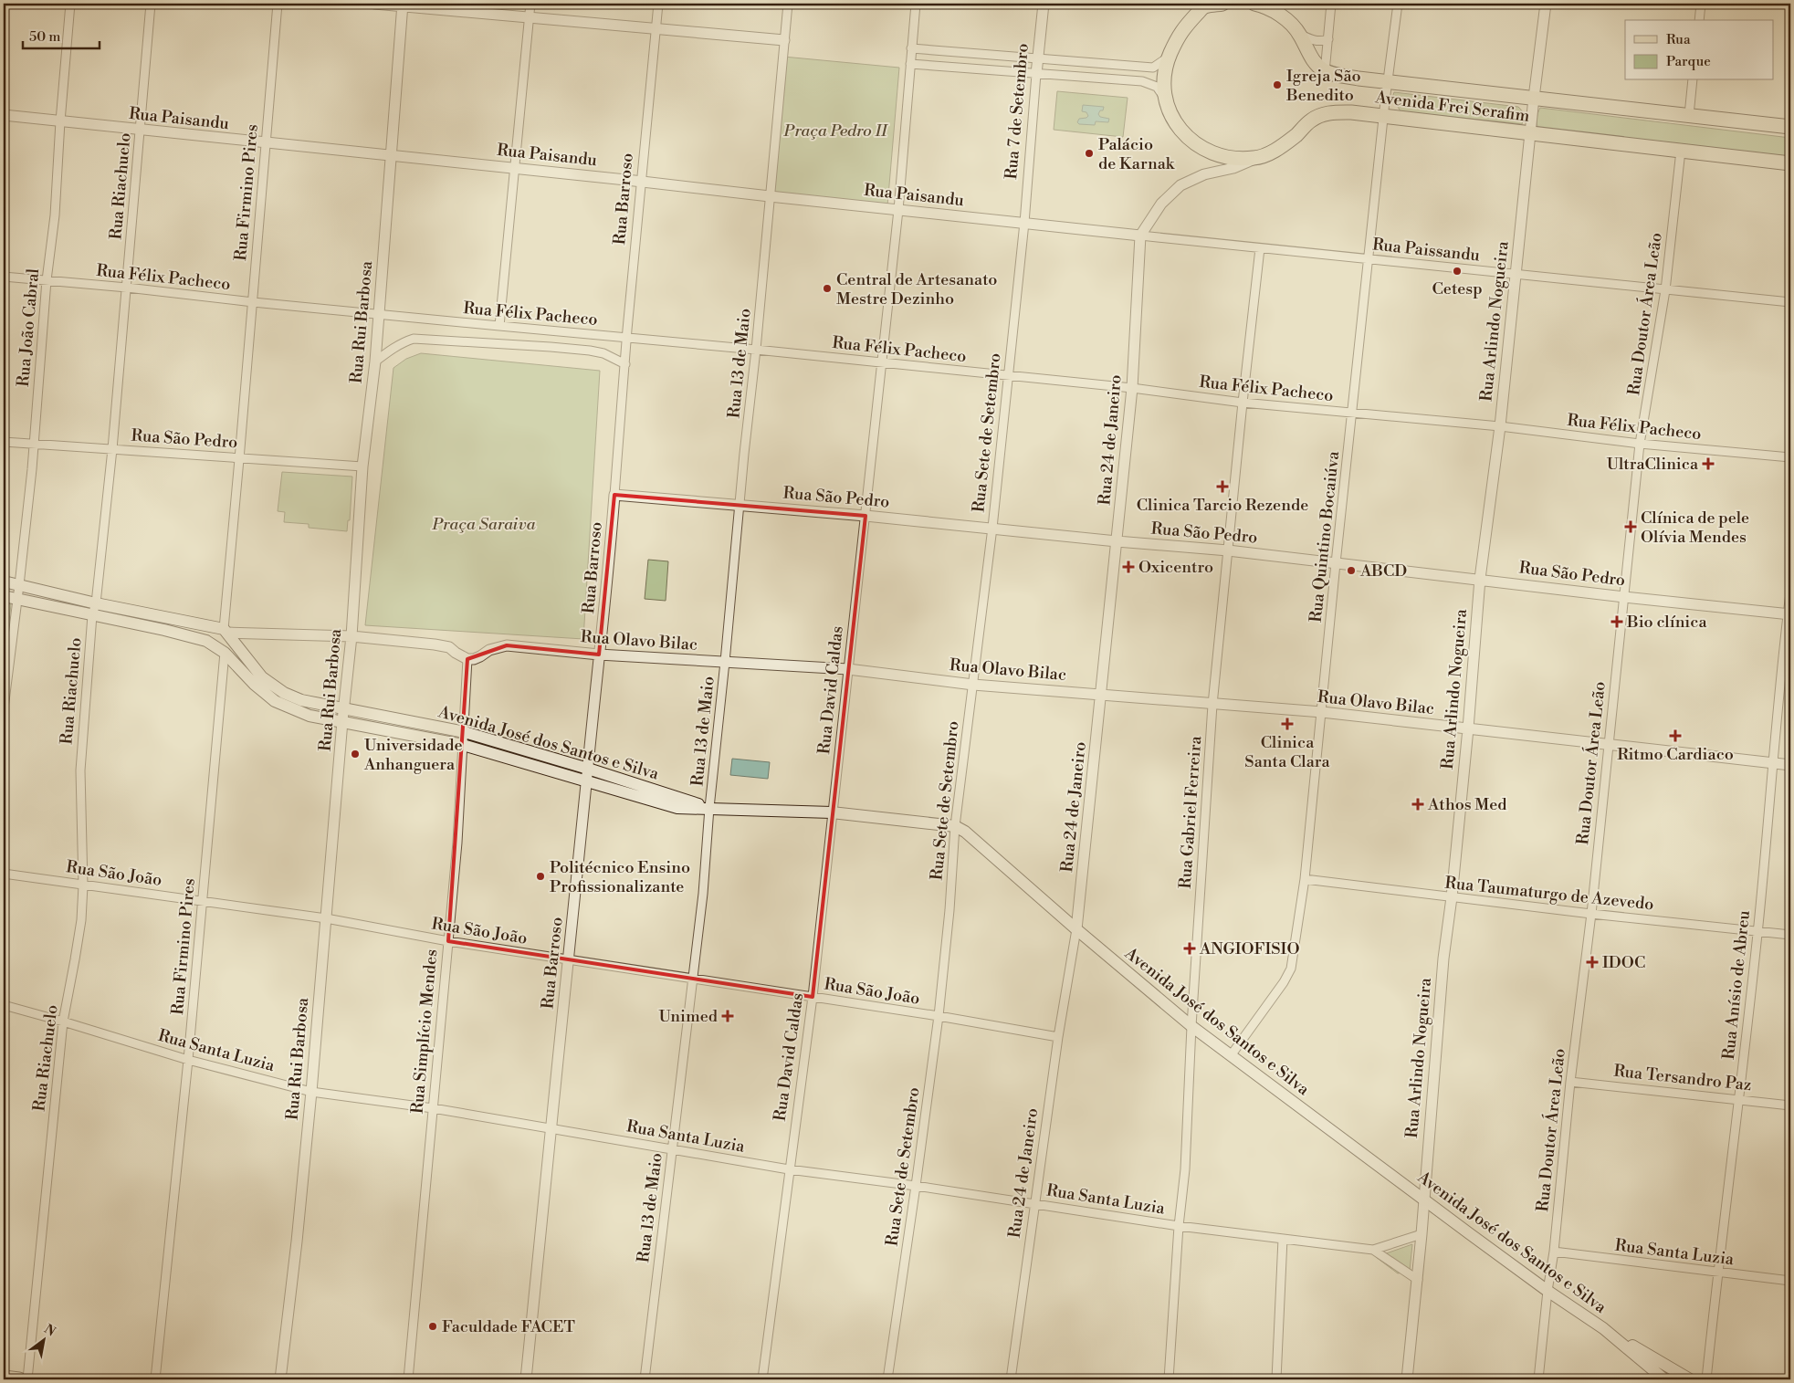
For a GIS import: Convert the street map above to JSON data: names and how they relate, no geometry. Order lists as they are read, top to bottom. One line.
{"streets":{"main road":["Avenida Frei Serafim","Avenida José dos Santos e Silva"],"street":["Rua 7 de Setembro","Rua Paisandu","Rua Riachuelo","Rua Firmino Pires","Rua Barroso","Rua Paissandu","Rua Félix Pacheco","Rua Doutor Área Leão","Rua Arlindo Nogueira","Rua Rui Barbosa","Rua João Cabral","Rua 13 de Maio","Rua Sete de Setembro","Rua São Pedro","Rua 24 de Janeiro","Rua Quintino Bocaiúva","Rua Olavo Bilac","Rua David Caldas","Rua Gabriel Ferreira","Rua São João","Rua Taumaturgo de Azevedo","Rua Anísio de Abreu","Rua Simplício Mendes","Rua Santa Luzia","Rua Tersandro Paz"]},"crossings":[["Avenida Frei Serafim","Rua Doutor Área Leão"],["Avenida Frei Serafim","Rua Arlindo Nogueira"],["Avenida Frei Serafim","Rua Quintino Bocaiúva"],["Rua 7 de Setembro","Rua Paisandu"],["Rua 7 de Setembro","Rua Sete de Setembro"],["Rua Paisandu","Rua Riachuelo"],["Rua Paisandu","Rua Firmino Pires"],["Rua Paisandu","Rua Barroso"],["Rua Paisandu","Rua Paissandu"],["Rua Paisandu","Rua Rui Barbosa"],["Rua Paisandu","Rua João Cabral"],["Rua Paisandu","Rua 13 de Maio"],["Rua Paisandu","Rua Sete de Setembro"],["Rua Paisandu","Rua 24 de Janeiro"],["Rua Paisandu","Rua David Caldas"],["Rua Riachuelo","Rua Félix Pacheco"],["Rua Riachuelo","Rua São Pedro"],["Rua Riachuelo","Avenida José dos Santos e Silva"],["Rua Riachuelo","Rua São João"],["Rua Riachuelo","Rua Santa Luzia"],["Rua Firmino Pires","Rua Félix Pacheco"],["Rua Firmino Pires","Rua São Pedro"],["Rua Firmino Pires","Avenida José dos Santos e Silva"],["Rua Firmino Pires","Rua São João"],["Rua Firmino Pires","Rua Santa Luzia"],["Rua Barroso","Rua Félix Pacheco"],["Rua Barroso","Rua São Pedro"],["Rua Barroso","Rua Olavo Bilac"],["Rua Barroso","Avenida José dos Santos e Silva"],["Rua Barroso","Rua São João"],["Rua Barroso","Rua Santa Luzia"],["Rua Paissandu","Rua Doutor Área Leão"],["Rua Paissandu","Rua Arlindo Nogueira"],["Rua Paissandu","Rua 24 de Janeiro"],["Rua Paissandu","Rua Quintino Bocaiúva"],["Rua Paissandu","Rua Gabriel Ferreira"],["Rua Félix Pacheco","Rua Doutor Área Leão"],["Rua Félix Pacheco","Rua Arlindo Nogueira"],["Rua Félix Pacheco","Rua Rui Barbosa"],["Rua Félix Pacheco","Rua João Cabral"],["Rua Félix Pacheco","Rua 13 de Maio"],["Rua Félix Pacheco","Rua Sete de Setembro"],["Rua Félix Pacheco","Rua 24 de Janeiro"],["Rua Félix Pacheco","Rua Quintino Bocaiúva"],["Rua Félix Pacheco","Rua David Caldas"],["Rua Félix Pacheco","Rua Gabriel Ferreira"],["Rua Doutor Área Leão","Rua São Pedro"],["Rua Doutor Área Leão","Rua Olavo Bilac"],["Rua Doutor Área Leão","Avenida José dos Santos e Silva"],["Rua Doutor Área Leão","Rua Taumaturgo de Azevedo"],["Rua Doutor Área Leão","Rua Santa Luzia"],["Rua Doutor Área Leão","Rua Tersandro Paz"],["Rua Arlindo Nogueira","Rua São Pedro"],["Rua Arlindo Nogueira","Rua Olavo Bilac"],["Rua Arlindo Nogueira","Avenida José dos Santos e Silva"],["Rua Arlindo Nogueira","Rua Taumaturgo de Azevedo"],["Rua Arlindo Nogueira","Rua Santa Luzia"],["Rua Rui Barbosa","Rua São Pedro"],["Rua Rui Barbosa","Avenida José dos Santos e Silva"],["Rua Rui Barbosa","Rua São João"],["Rua Rui Barbosa","Rua Santa Luzia"],["Rua João Cabral","Rua São Pedro"],["Rua João Cabral","Avenida José dos Santos e Silva"],["Rua 13 de Maio","Rua São Pedro"],["Rua 13 de Maio","Rua Olavo Bilac"],["Rua 13 de Maio","Avenida José dos Santos e Silva"],["Rua 13 de Maio","Rua São João"],["Rua 13 de Maio","Rua Santa Luzia"],["Rua Sete de Setembro","Rua São Pedro"],["Rua Sete de Setembro","Rua Olavo Bilac"],["Rua Sete de Setembro","Avenida José dos Santos e Silva"],["Rua Sete de Setembro","Rua São João"],["Rua Sete de Setembro","Rua Santa Luzia"],["Rua São Pedro","Rua 24 de Janeiro"],["Rua São Pedro","Rua Quintino Bocaiúva"],["Rua São Pedro","Rua David Caldas"],["Rua São Pedro","Rua Gabriel Ferreira"],["Rua São Pedro","Rua Anísio de Abreu"],["Rua 24 de Janeiro","Rua Olavo Bilac"],["Rua 24 de Janeiro","Avenida José dos Santos e Silva"],["Rua 24 de Janeiro","Rua São João"],["Rua 24 de Janeiro","Rua Santa Luzia"],["Rua Quintino Bocaiúva","Rua Olavo Bilac"],["Rua Quintino Bocaiúva","Avenida José dos Santos e Silva"],["Rua Quintino Bocaiúva","Rua Taumaturgo de Azevedo"],["Rua Olavo Bilac","Rua David Caldas"],["Rua Olavo Bilac","Rua Gabriel Ferreira"],["Rua Olavo Bilac","Rua Anísio de Abreu"],["Rua Olavo Bilac","Rua Simplício Mendes"],["Rua David Caldas","Avenida José dos Santos e Silva"],["Rua David Caldas","Rua São João"],["Rua David Caldas","Rua Santa Luzia"],["Avenida José dos Santos e Silva","Rua Gabriel Ferreira"],["Avenida José dos Santos e Silva","Rua Simplício Mendes"],["Rua Gabriel Ferreira","Rua Santa Luzia"],["Rua São João","Rua Simplício Mendes"],["Rua Taumaturgo de Azevedo","Rua Anísio de Abreu"],["Rua Anísio de Abreu","Rua Santa Luzia"],["Rua Anísio de Abreu","Rua Tersandro Paz"],["Rua Simplício Mendes","Rua Santa Luzia"]],"parks":["Praça Pedro II","Praça Saraiva"],"places":{"other":["Igreja São Benedito","Palácio de Karnak","Cetesp","Central de Artesanato Mestre Dezinho","ABCD","Universidade Anhanguera","Politécnico Ensino Profissionalizante","Faculdade FACET"],"health":["UltraClinica","Clinica Tarcio Rezende","Clínica de pele Olívia Mendes","Oxicentro","Bio clínica","Clinica Santa Clara","Ritmo Cardiaco","Athos Med","ANGIOFISIO","IDOC","Unimed"]},"legend":["Rua","Parque"],"scale_bar":"50 m","north":"top right"}
